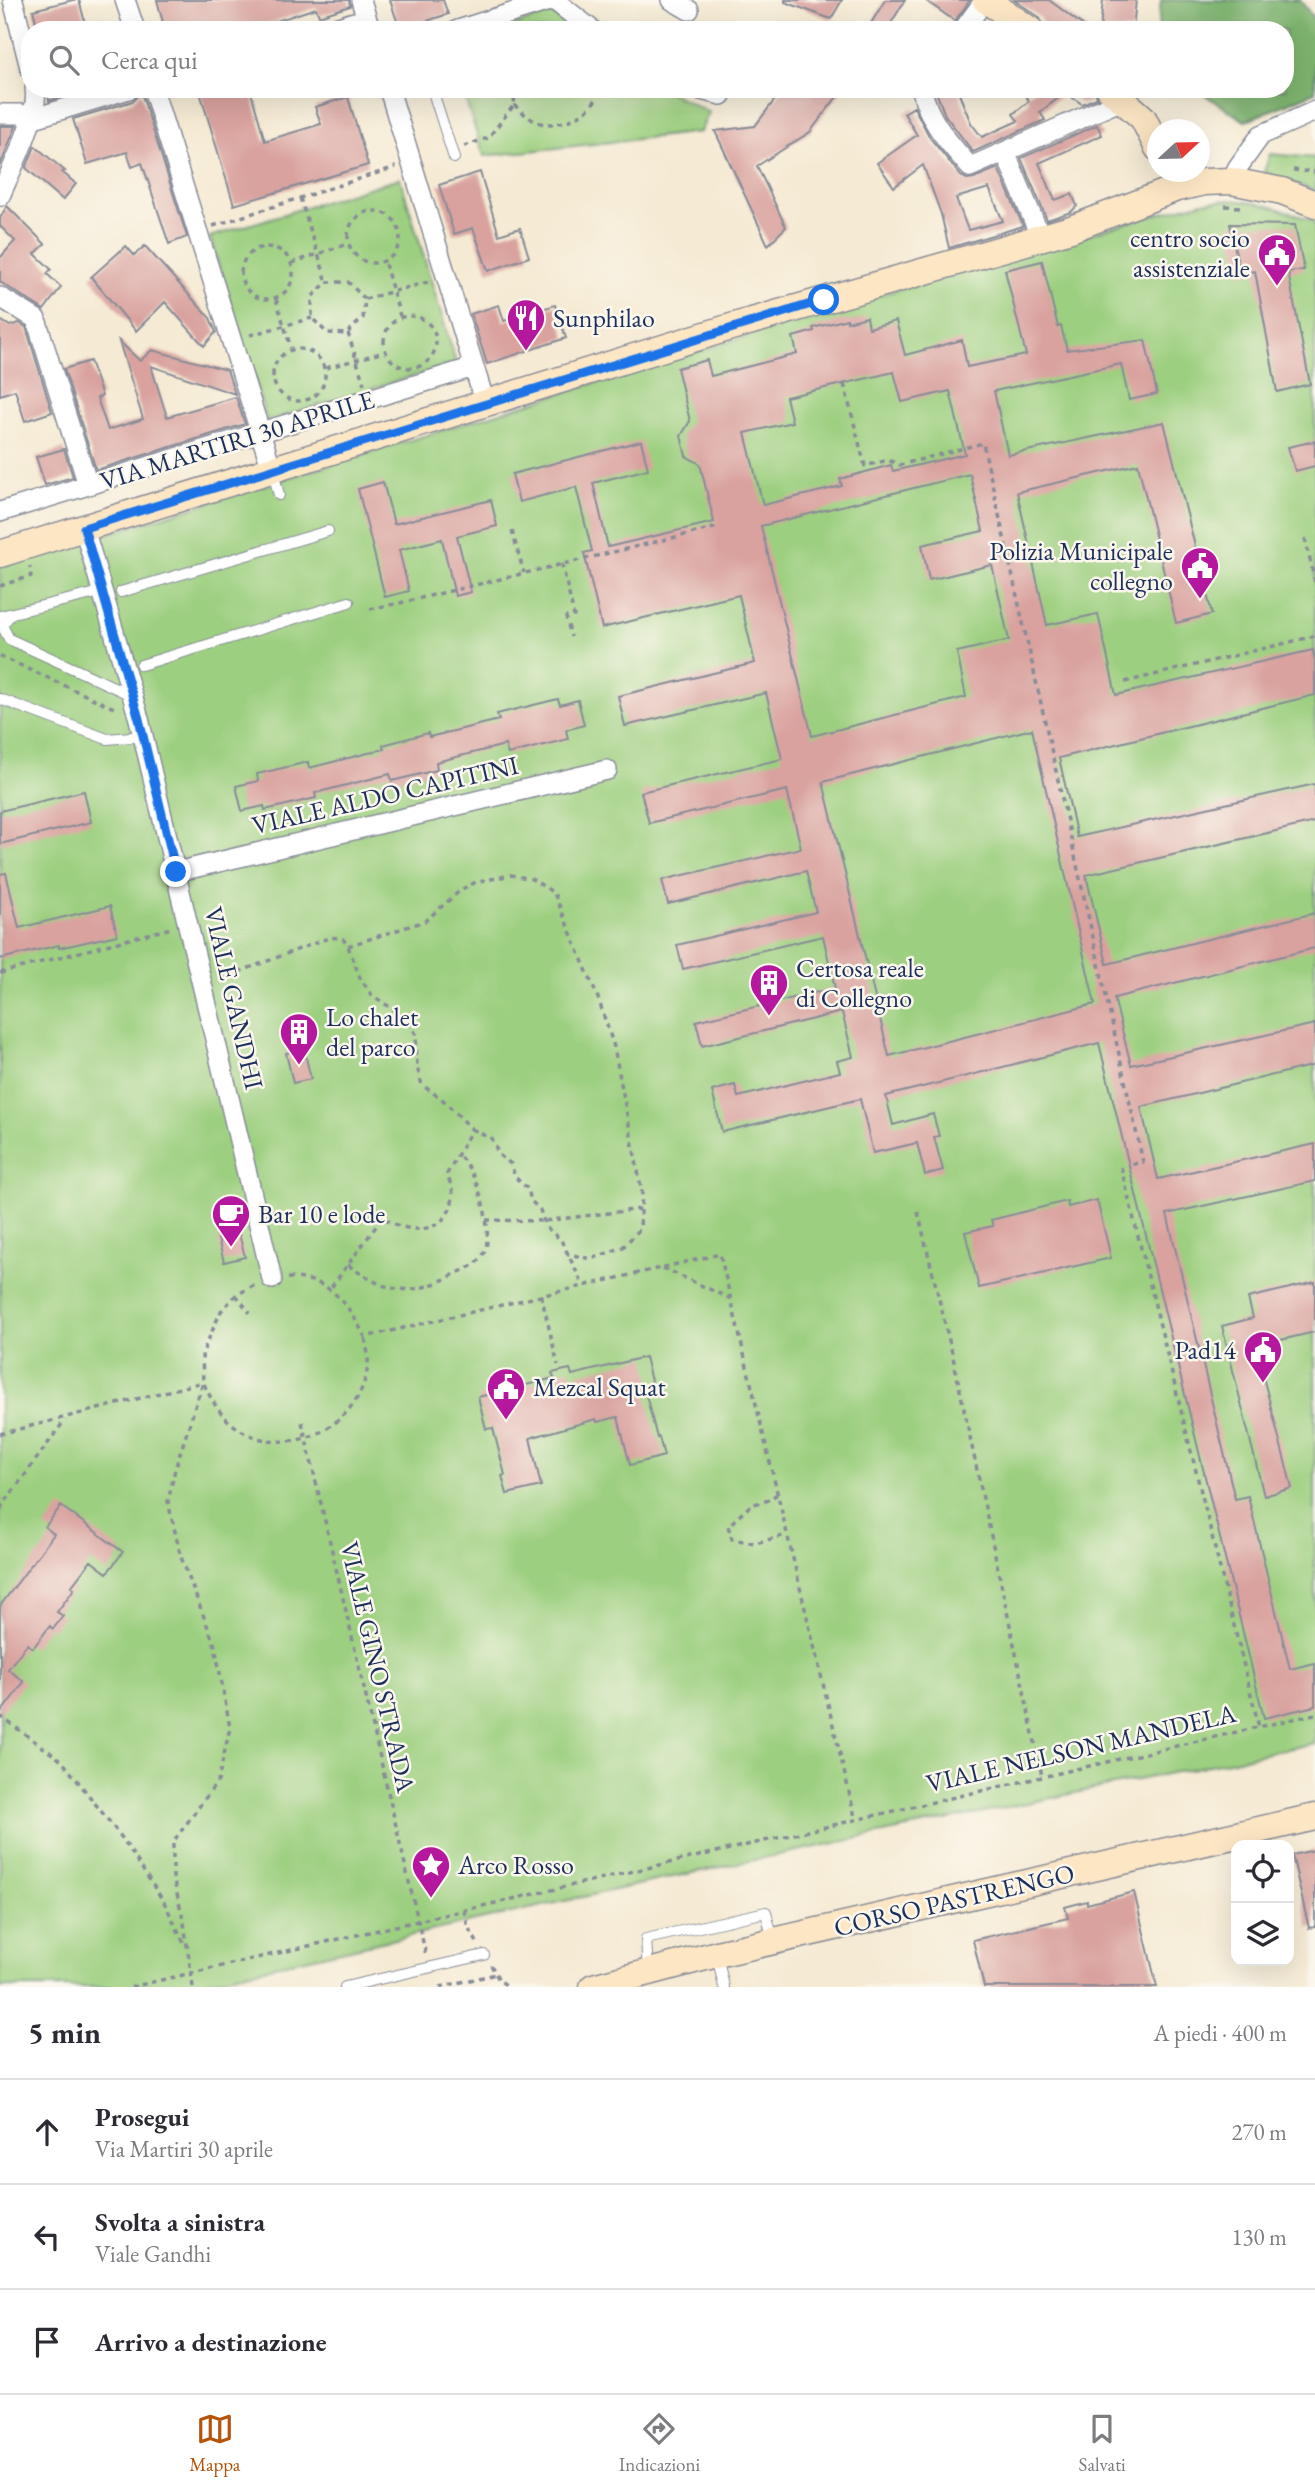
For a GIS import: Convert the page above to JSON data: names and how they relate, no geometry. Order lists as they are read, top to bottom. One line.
{"streets":{"street":["VIA MARTIRI 30 APRILE","VIALE ALDO CAPITINI","VIALE GANDHI","CORSO PASTRENGO"],"path":["VIALE GINO STRADA","VIALE NELSON MANDELA"]},"crossings":[["VIA MARTIRI 30 APRILE","VIALE GANDHI"],["VIALE ALDO CAPITINI","VIALE GANDHI"],["VIALE GANDHI","VIALE GINO STRADA"],["VIALE GINO STRADA","VIALE NELSON MANDELA"]],"places":{"public building":["centro socio assistenziale","Polizia Municipale collegno","Pad14","Mezcal Squat"],"restaurant":["Sunphilao"],"building":["Certosa reale di Collegno","Lo chalet del parco"],"cafe":["Bar 10 e lode"],"place":["Arco Rosso"]},"north":"right","page":{"search":"Cerca qui","heading":["5 min","A piedi · 400 m"],"list":[["Prosegui","Via Martiri 30 aprile","270 m"],["Svolta a sinistra","Viale Gandhi","130 m"],"Arrivo a destinazione"],"nav":["Mappa","Indicazioni","Salvati"]}}
